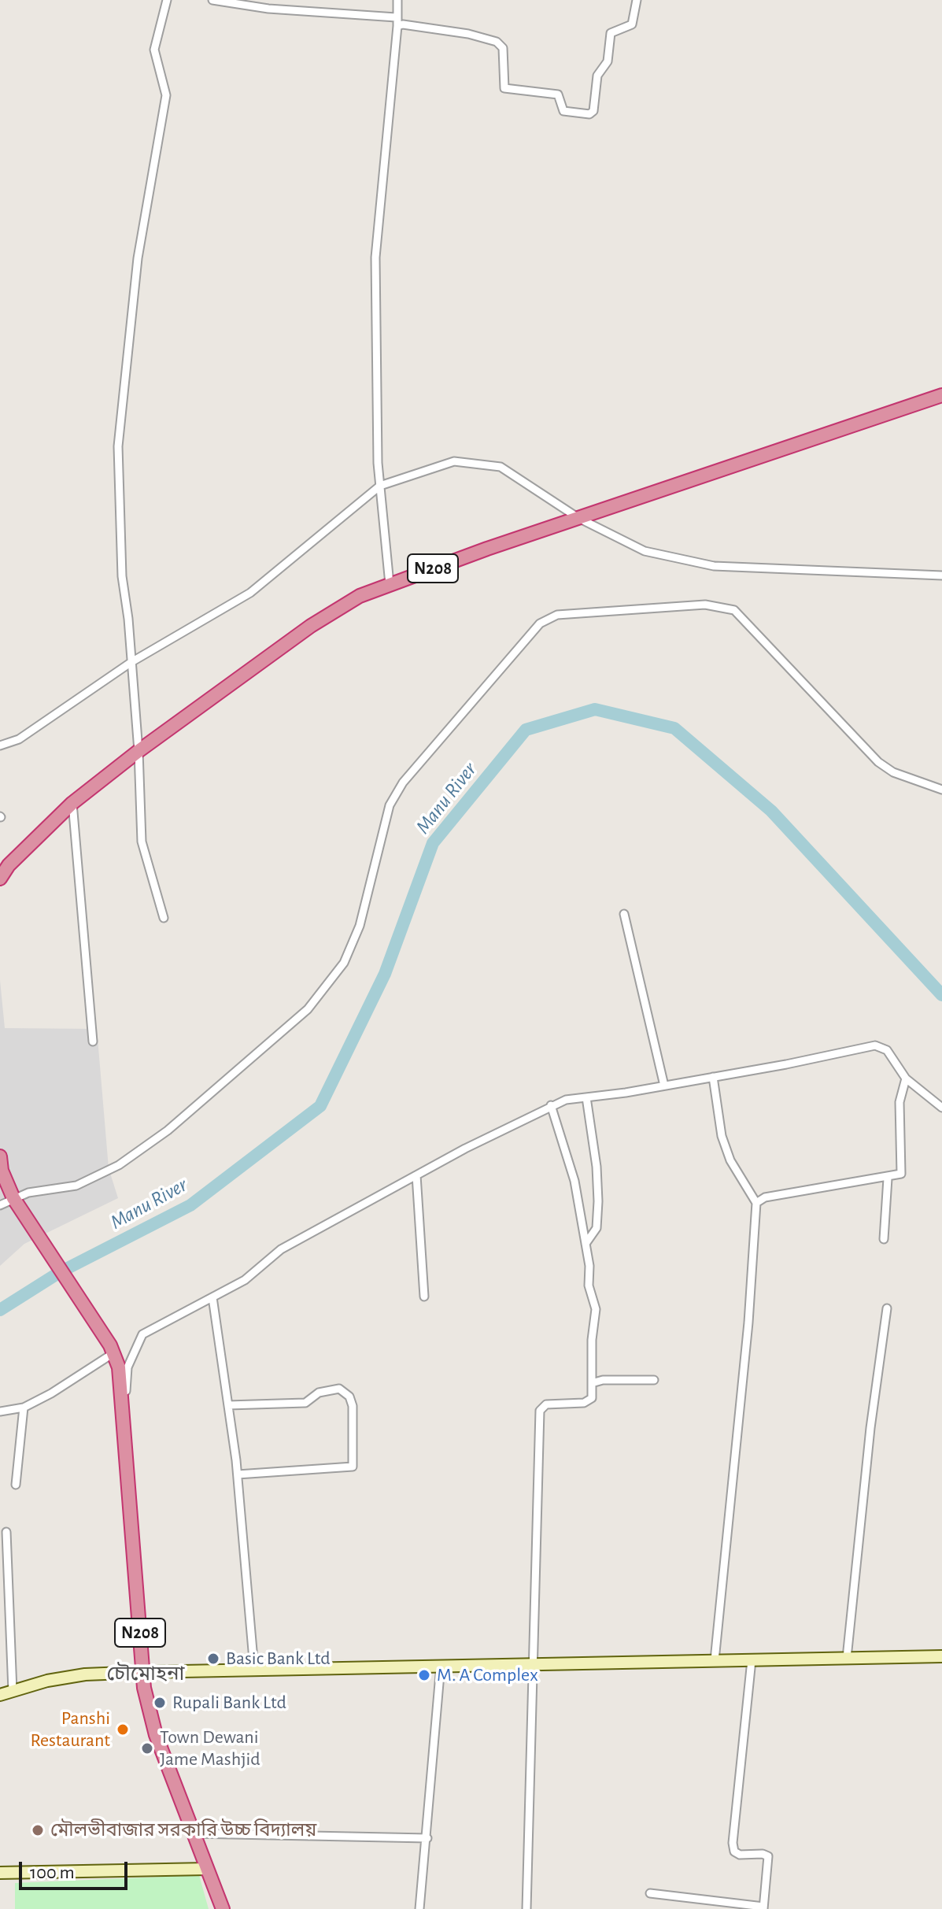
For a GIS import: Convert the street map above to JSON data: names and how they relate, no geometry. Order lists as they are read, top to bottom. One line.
{"streets":{"highway":["N208"]},"districts":["চৌমোহনা"],"water":["Manu River"],"places":["Basic Bank Ltd","M. A Complex","Rupali Bank Ltd","Panshi Restaurant","Town Dewani Jame Mashjid","মৌলভীবাজার সরকারি উচ্চ বিদ্যালয়"],"scale_bar":"100 m"}
